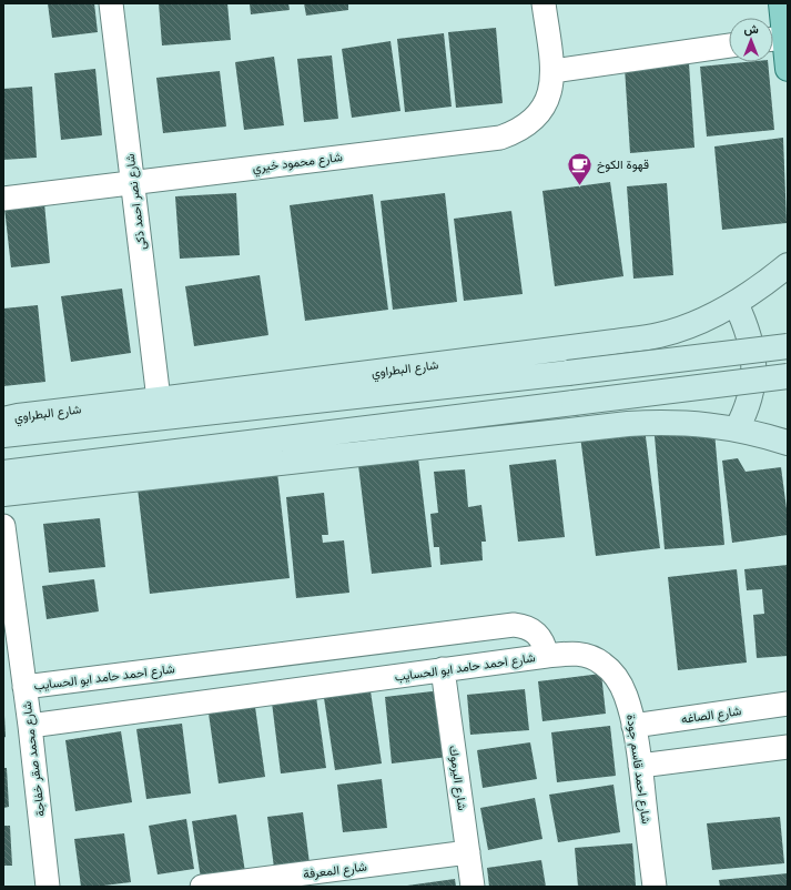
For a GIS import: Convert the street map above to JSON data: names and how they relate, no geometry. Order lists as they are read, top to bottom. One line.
{"streets":{"street":["شارع محمود خيري","شارع نصر احمد ذكى","شارع البطراوي","شارع احمد حامد ابو الحسايب","شارع الصاغه","شارع محمد صقر خفاجة","شارع احمد قاسم جودة","شارع اليرموك","شارع المعرفة"]},"crossings":[["شارع محمود خيري","شارع نصر احمد ذكى"],["شارع نصر احمد ذكى","شارع البطراوي"],["شارع احمد حامد ابو الحسايب","شارع محمد صقر خفاجة"],["شارع احمد حامد ابو الحسايب","شارع احمد قاسم جودة"],["شارع احمد حامد ابو الحسايب","شارع اليرموك"],["شارع الصاغه","شارع احمد قاسم جودة"],["شارع اليرموك","شارع المعرفة"]],"places":{"cafe":["قهوة الكوخ"]},"north":"top"}
